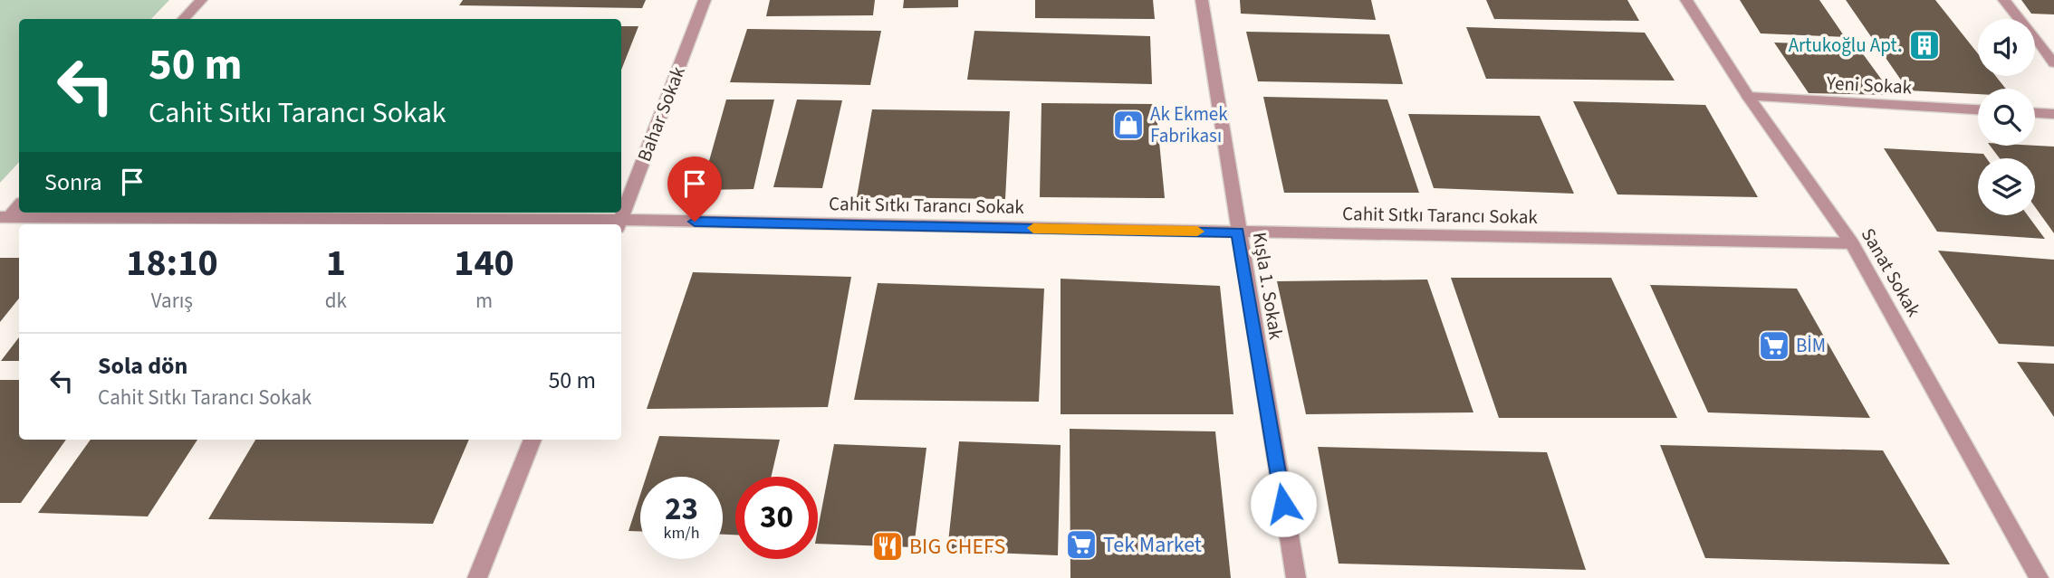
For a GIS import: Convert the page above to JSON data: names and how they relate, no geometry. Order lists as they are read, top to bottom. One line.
{"streets":{"street":["Yeni Sokak","Bahar Sokak","Cahit Sıtkı Tarancı Sokak","Sanat Sokak","Kışla 1. Sokak"]},"crossings":[["Yeni Sokak","Sanat Sokak"],["Bahar Sokak","Cahit Sıtkı Tarancı Sokak"],["Cahit Sıtkı Tarancı Sokak","Sanat Sokak"],["Cahit Sıtkı Tarancı Sokak","Kışla 1. Sokak"]],"places":{"building":["Artukoğlu Apt."],"shop":["Ak Ekmek Fabrikası"],"supermarket":["BİM","Tek Market"],"restaurant":["BIG CHEFS"]},"page":{"turn":["50 m","Cahit Sıtkı Tarancı Sokak"],"then":"Sonra","eta":["18:10","Varış","1","dk","140","m"],"list":[{"name":"Sola dön","note":"Cahit Sıtkı Tarancı Sokak","value":"50 m"}],"speed":"23 km/h","limit":"30"}}
